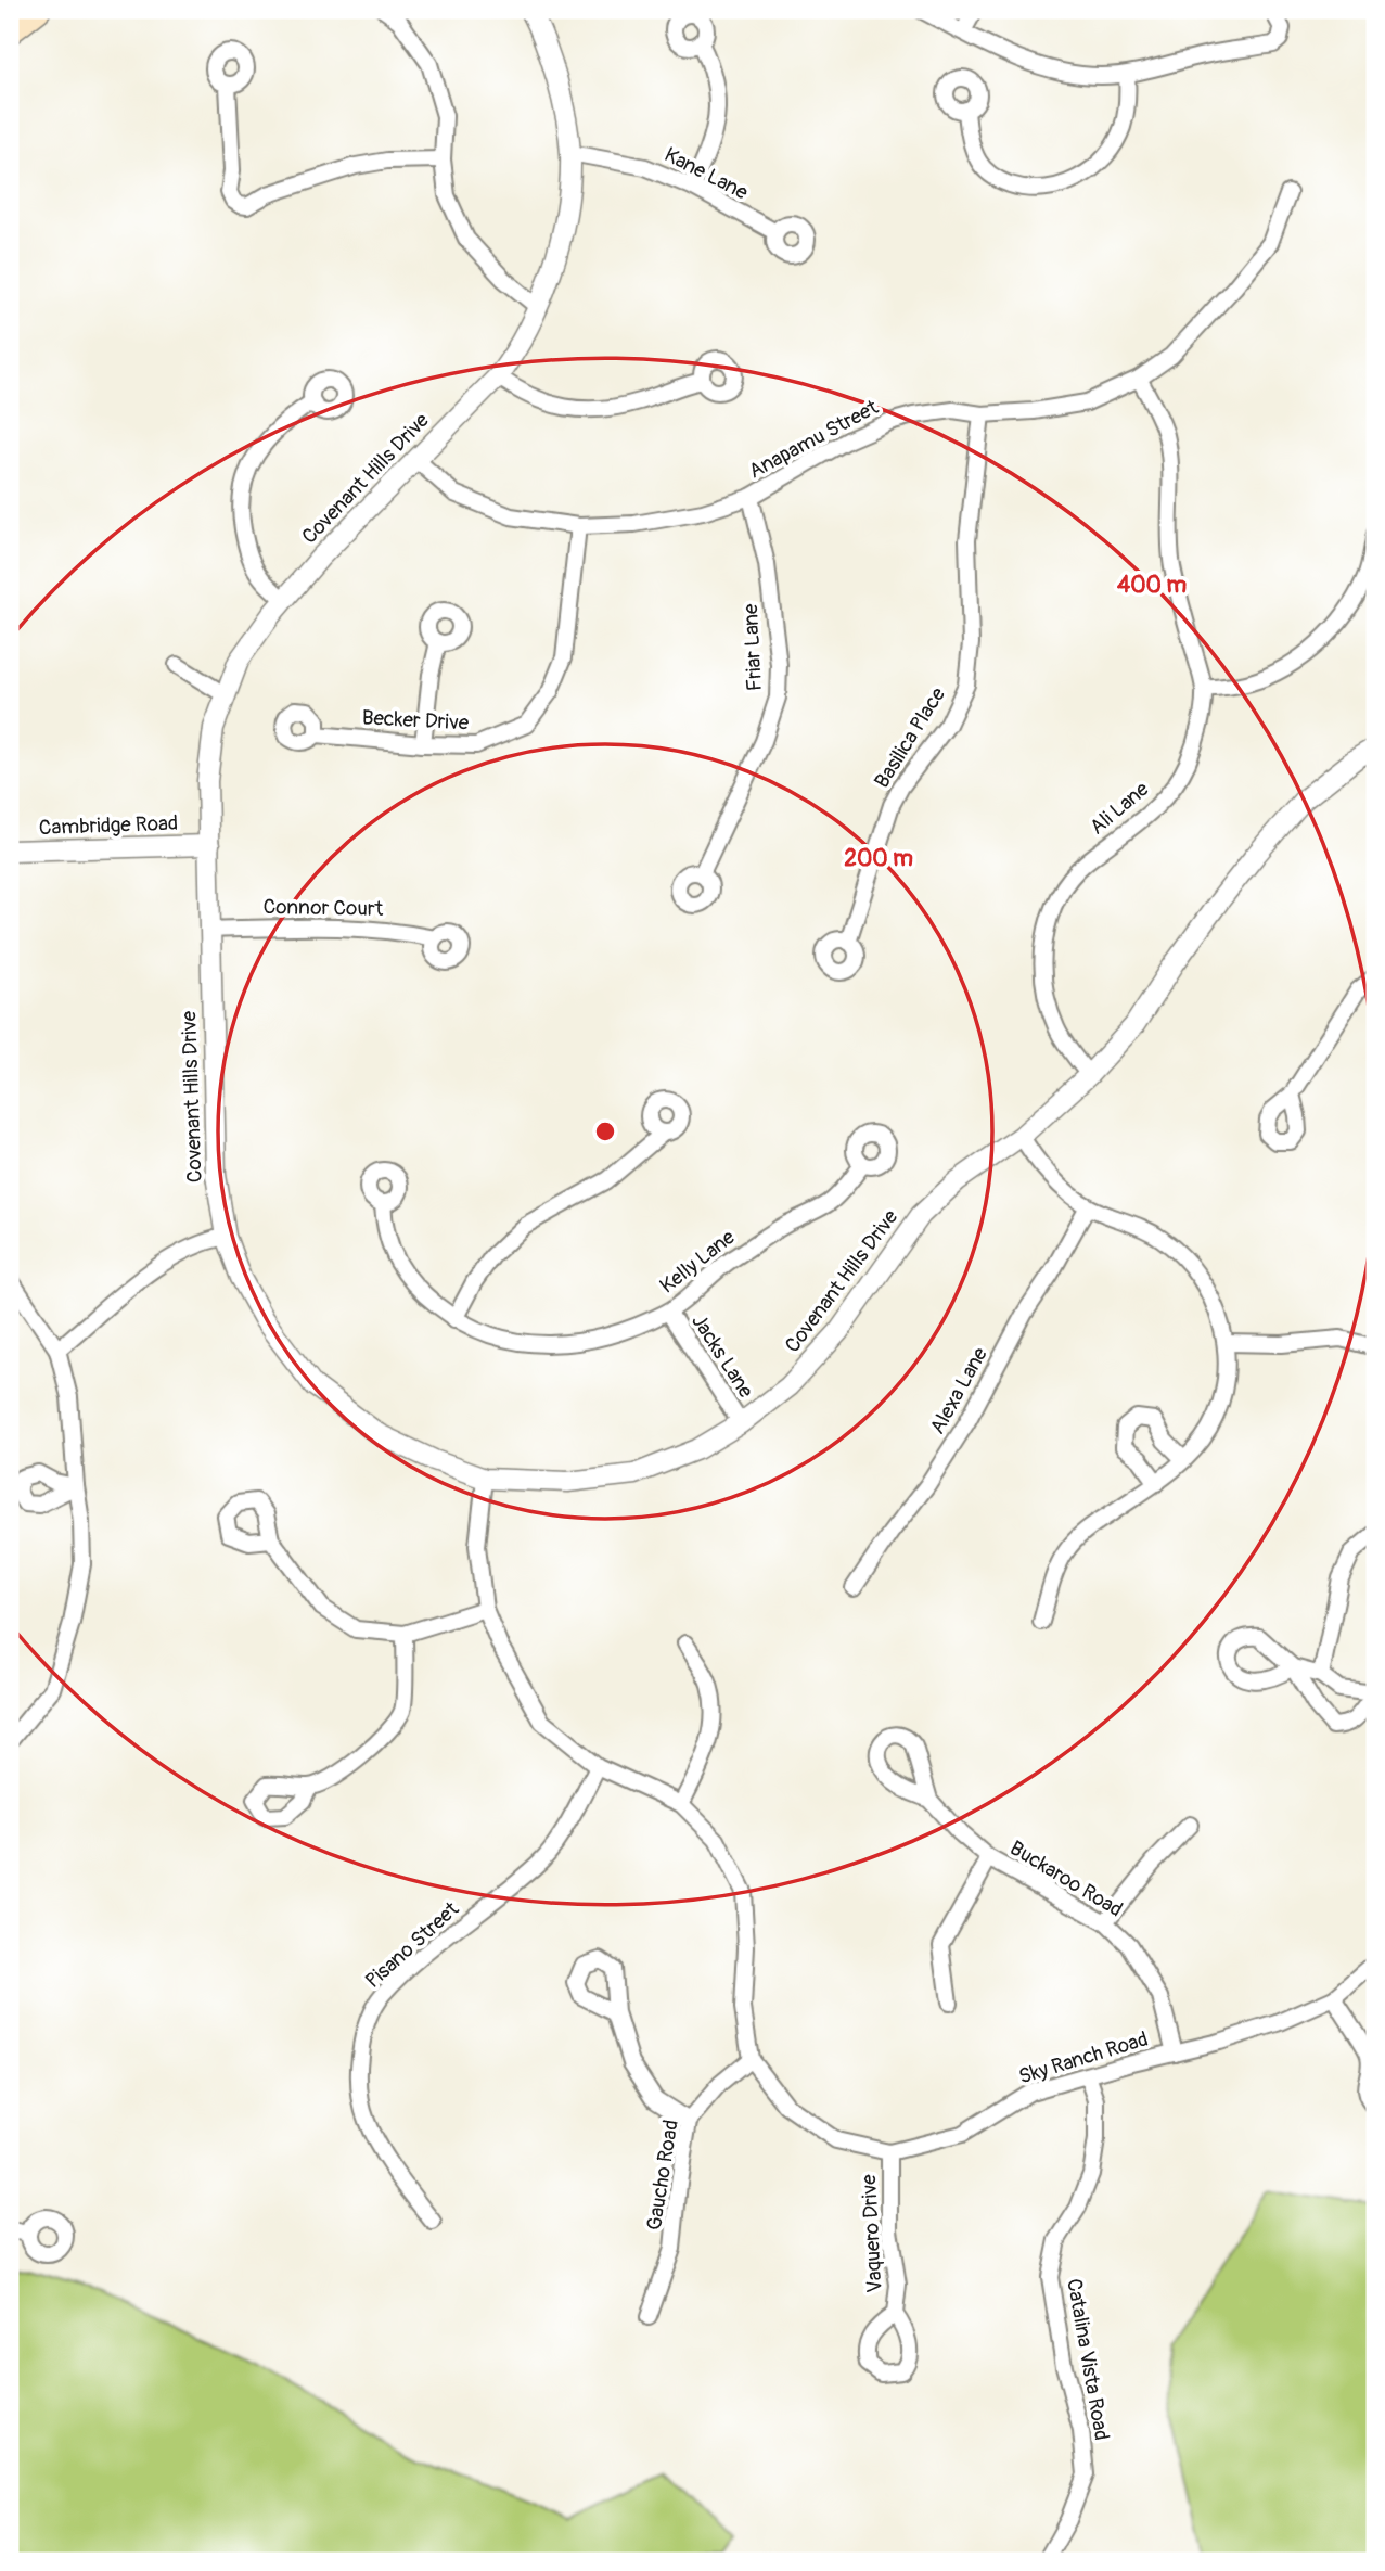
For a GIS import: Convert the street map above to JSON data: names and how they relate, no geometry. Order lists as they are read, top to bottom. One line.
{"streets":{"street":["Kane Lane","Anapamu Street","Covenant Hills Drive","Friar Lane","Becker Drive","Basilica Place","Ali Lane","Cambridge Road","Connor Court","Kelly Lane","Jacks Lane","Alexa Lane","Buckaroo Road","Pisano Street","Sky Ranch Road","Gaucho Road","Vaquero Drive","Catalina Vista Road"]},"crossings":[["Kane Lane","Covenant Hills Drive"],["Anapamu Street","Covenant Hills Drive"],["Anapamu Street","Friar Lane"],["Anapamu Street","Becker Drive"],["Anapamu Street","Basilica Place"],["Anapamu Street","Ali Lane"],["Covenant Hills Drive","Ali Lane"],["Covenant Hills Drive","Cambridge Road"],["Covenant Hills Drive","Connor Court"],["Covenant Hills Drive","Jacks Lane"],["Covenant Hills Drive","Sky Ranch Road"],["Kelly Lane","Jacks Lane"],["Buckaroo Road","Sky Ranch Road"],["Pisano Street","Sky Ranch Road"],["Sky Ranch Road","Gaucho Road"],["Sky Ranch Road","Vaquero Drive"],["Sky Ranch Road","Catalina Vista Road"]],"rings":["400 m","200 m"]}
